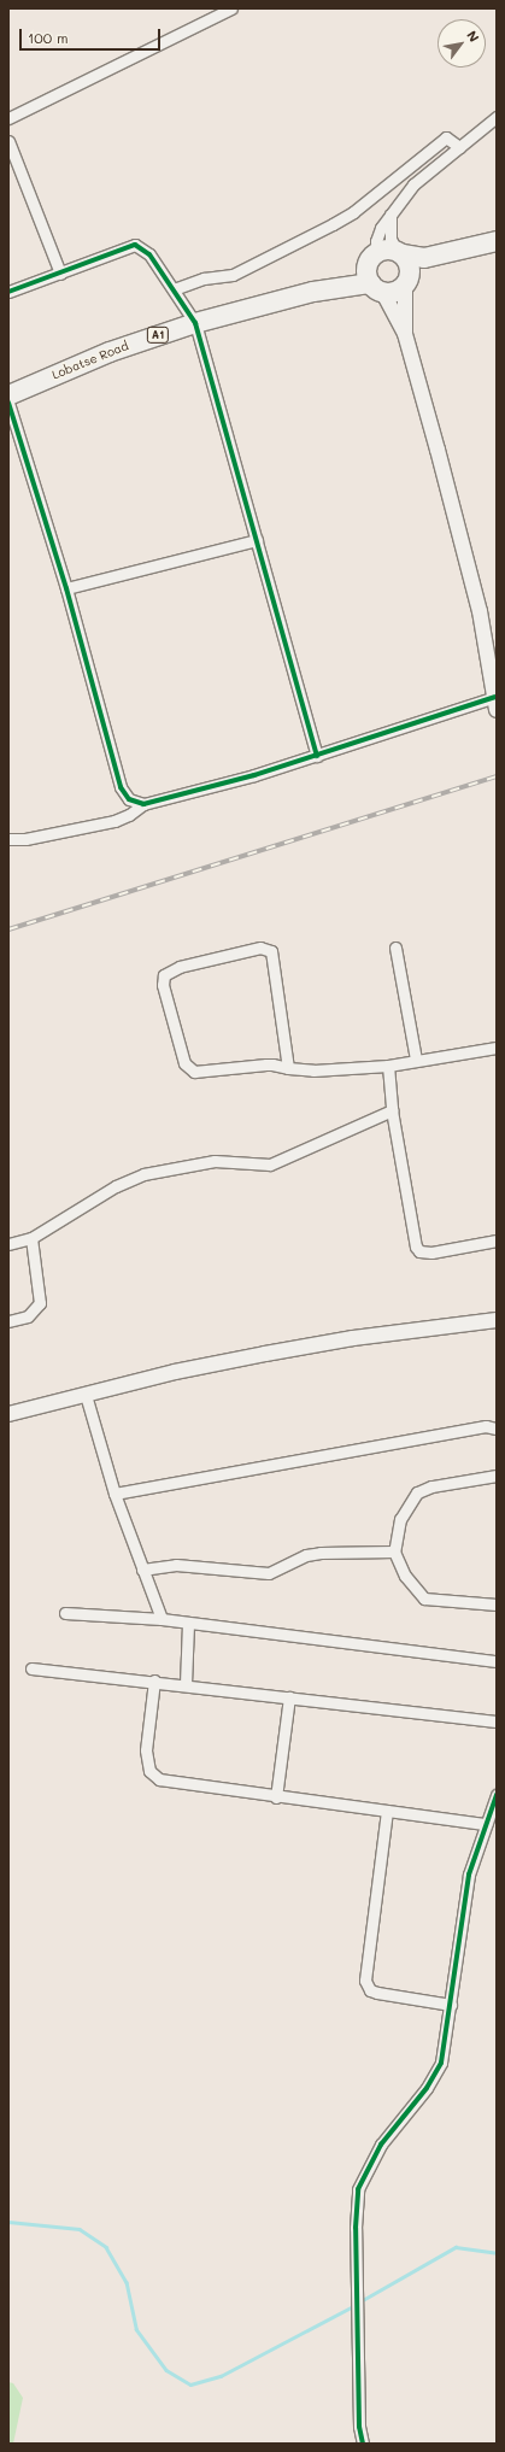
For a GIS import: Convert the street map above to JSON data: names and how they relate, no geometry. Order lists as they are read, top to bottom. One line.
{"streets":{"highway":["A1","Lobatse Road"]},"scale_bar":"100 m","north":"top right"}
